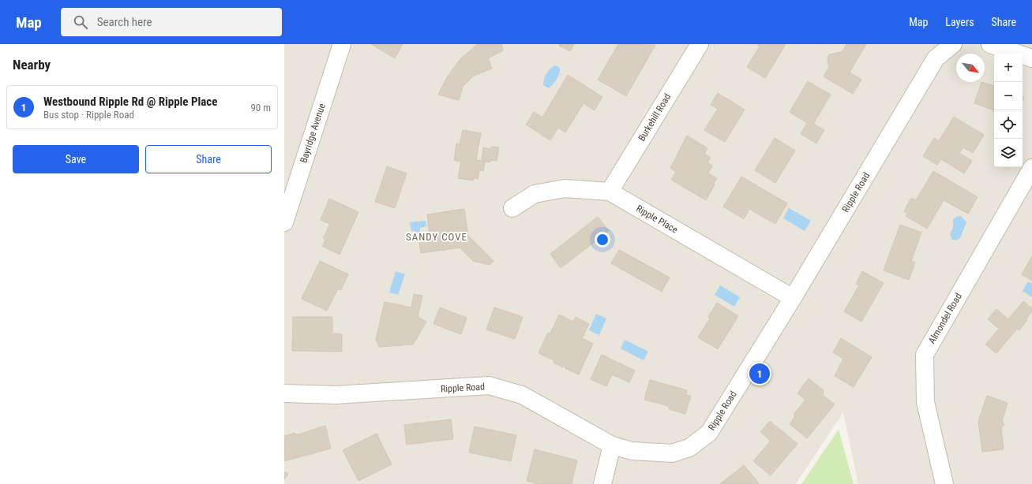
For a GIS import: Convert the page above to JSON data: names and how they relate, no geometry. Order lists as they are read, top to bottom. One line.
{"streets":{"street":["Burkehill Road","Bayridge Avenue","Ripple Road","Ripple Place","Almondel Road"]},"crossings":[["Burkehill Road","Ripple Place"],["Ripple Road","Ripple Place"]],"districts":["SANDY COVE"],"north":"bottom right","page":{"header":"Map","search":"Search here","nav":["Map","Layers","Share"],"heading":"Nearby","map_buttons":["+","−"],"list":[{"mark":"1","name":"Westbound Ripple Rd @ Ripple Place","note":"Bus stop · Ripple Road","value":"90 m"}],"buttons":["Save","Share"],"pins":"1"}}
